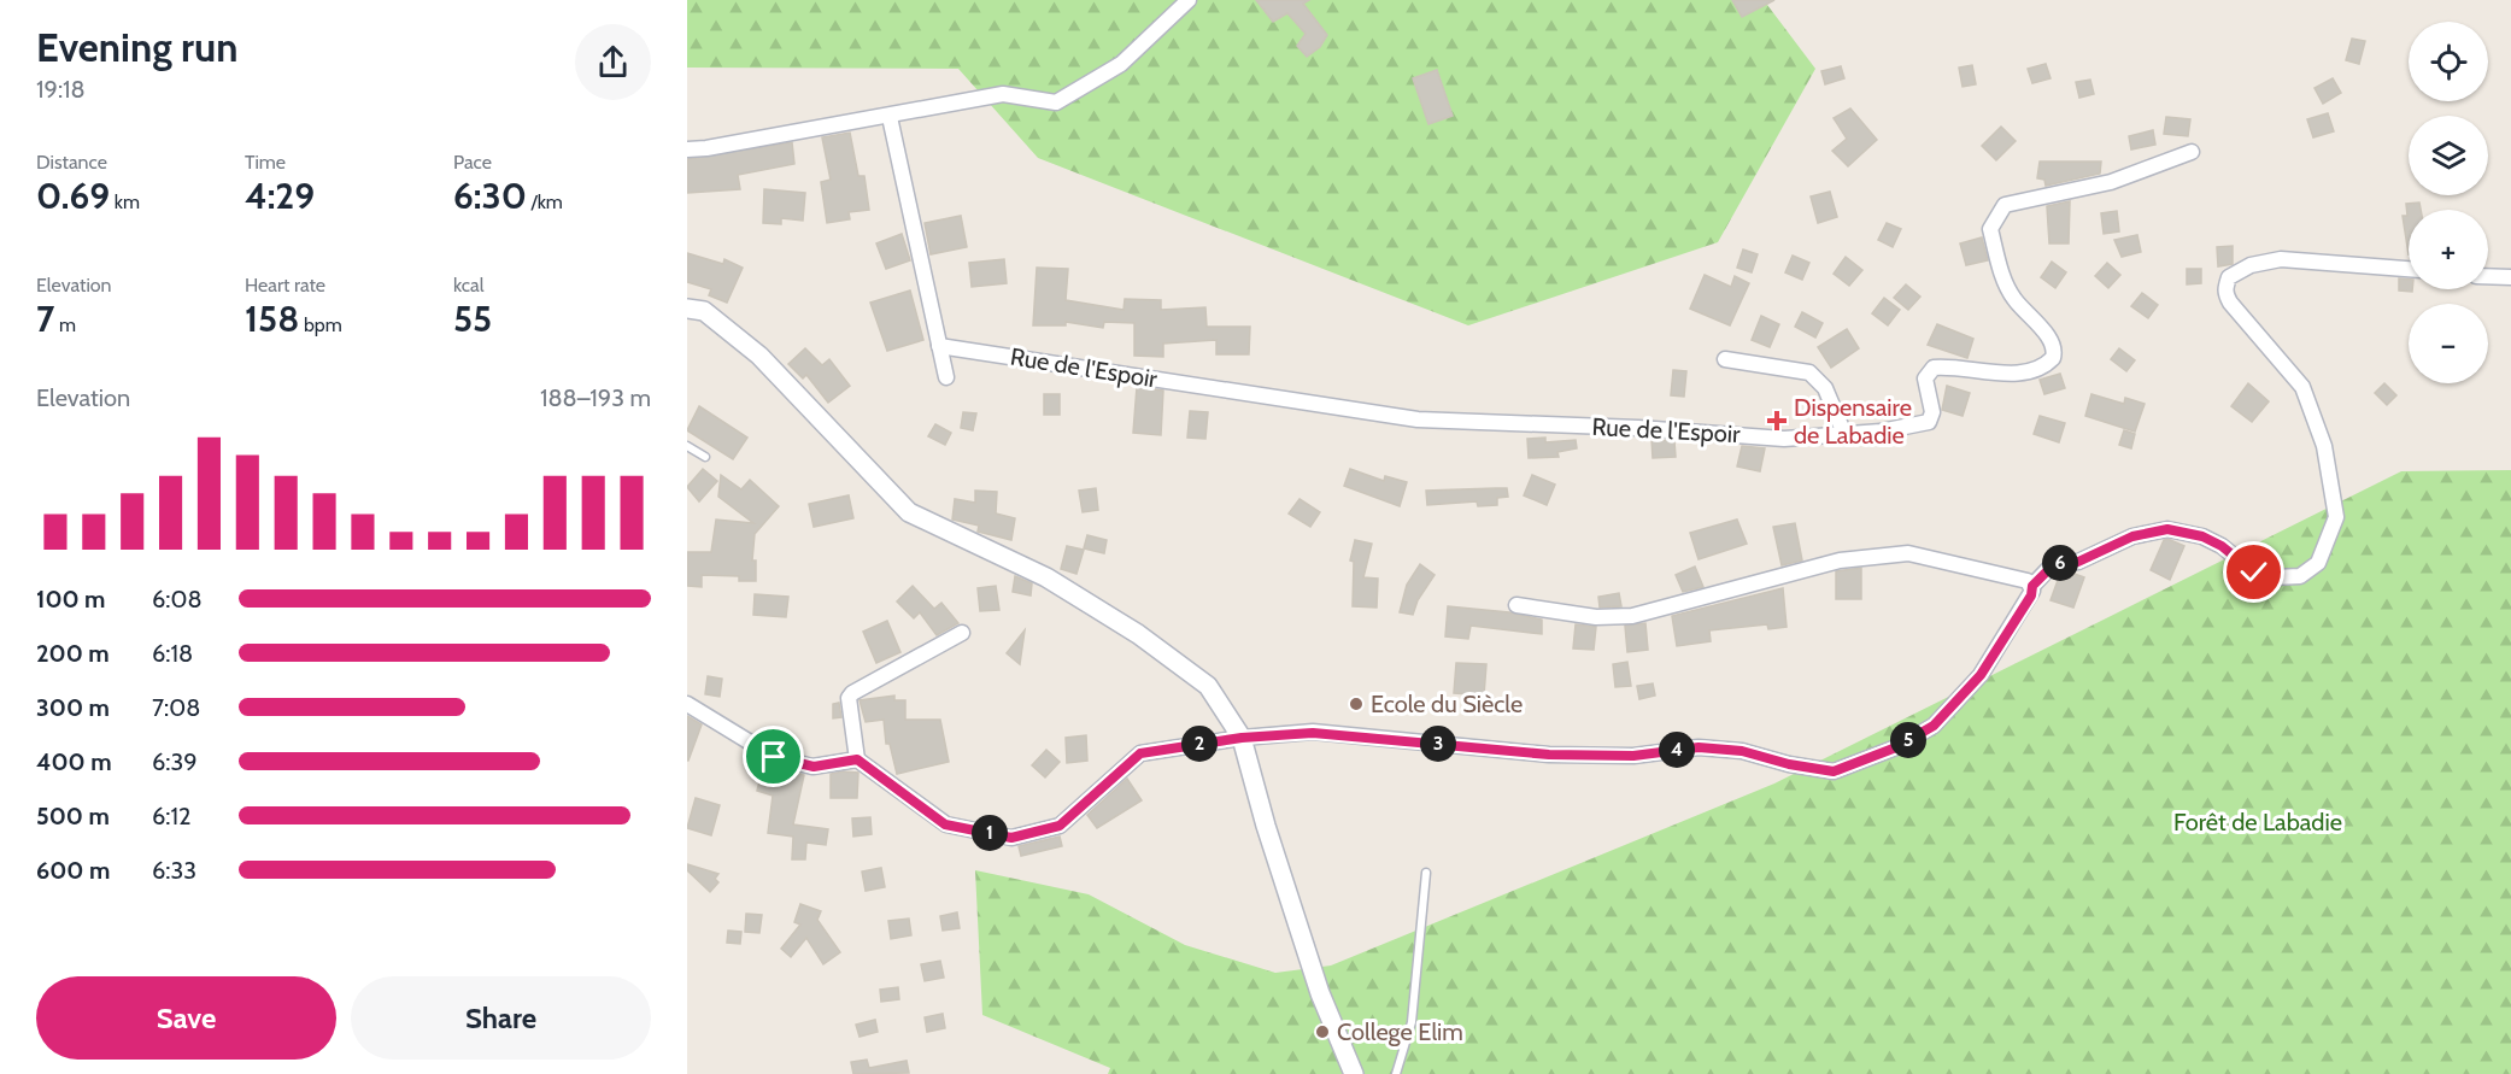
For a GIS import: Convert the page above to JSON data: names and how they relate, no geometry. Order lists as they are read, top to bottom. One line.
{"streets":{"street":["Rue de l'Espoir"]},"parks":["Forêt de Labadie"],"places":{"health":["Dispensaire de Labadie"],"other":["Ecole du Siècle","College Elim"]},"page":{"heading":["Evening run","19:18"],"map_buttons":["+","−"],"stats":[["Distance","0.69 km"],["Time","4:29"],["Pace","6:30 /km"],["Elevation","7 m"],["Heart rate","158 bpm"],["kcal","55"]],"chart":["Elevation","188–193 m"],"pins":["6","5","2","3","4","1"],"list":[{"name":"100 m","note":"6:08"},{"name":"200 m","note":"6:18"},{"name":"300 m","note":"7:08"},{"name":"400 m","note":"6:39"},{"name":"500 m","note":"6:12"},{"name":"600 m","note":"6:33"}],"buttons":["Save","Share"]}}
